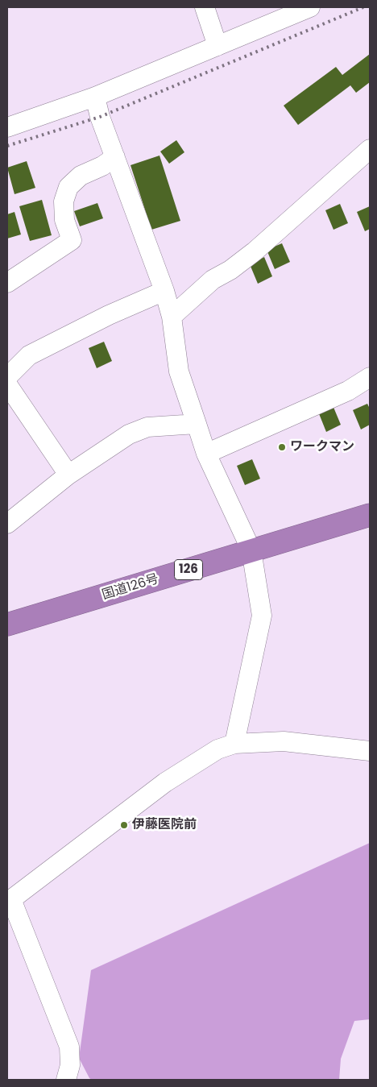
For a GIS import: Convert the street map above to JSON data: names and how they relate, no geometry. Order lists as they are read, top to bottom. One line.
{"streets":{"highway":["126","国道126号"]},"places":["ワークマン","伊藤医院前"]}
